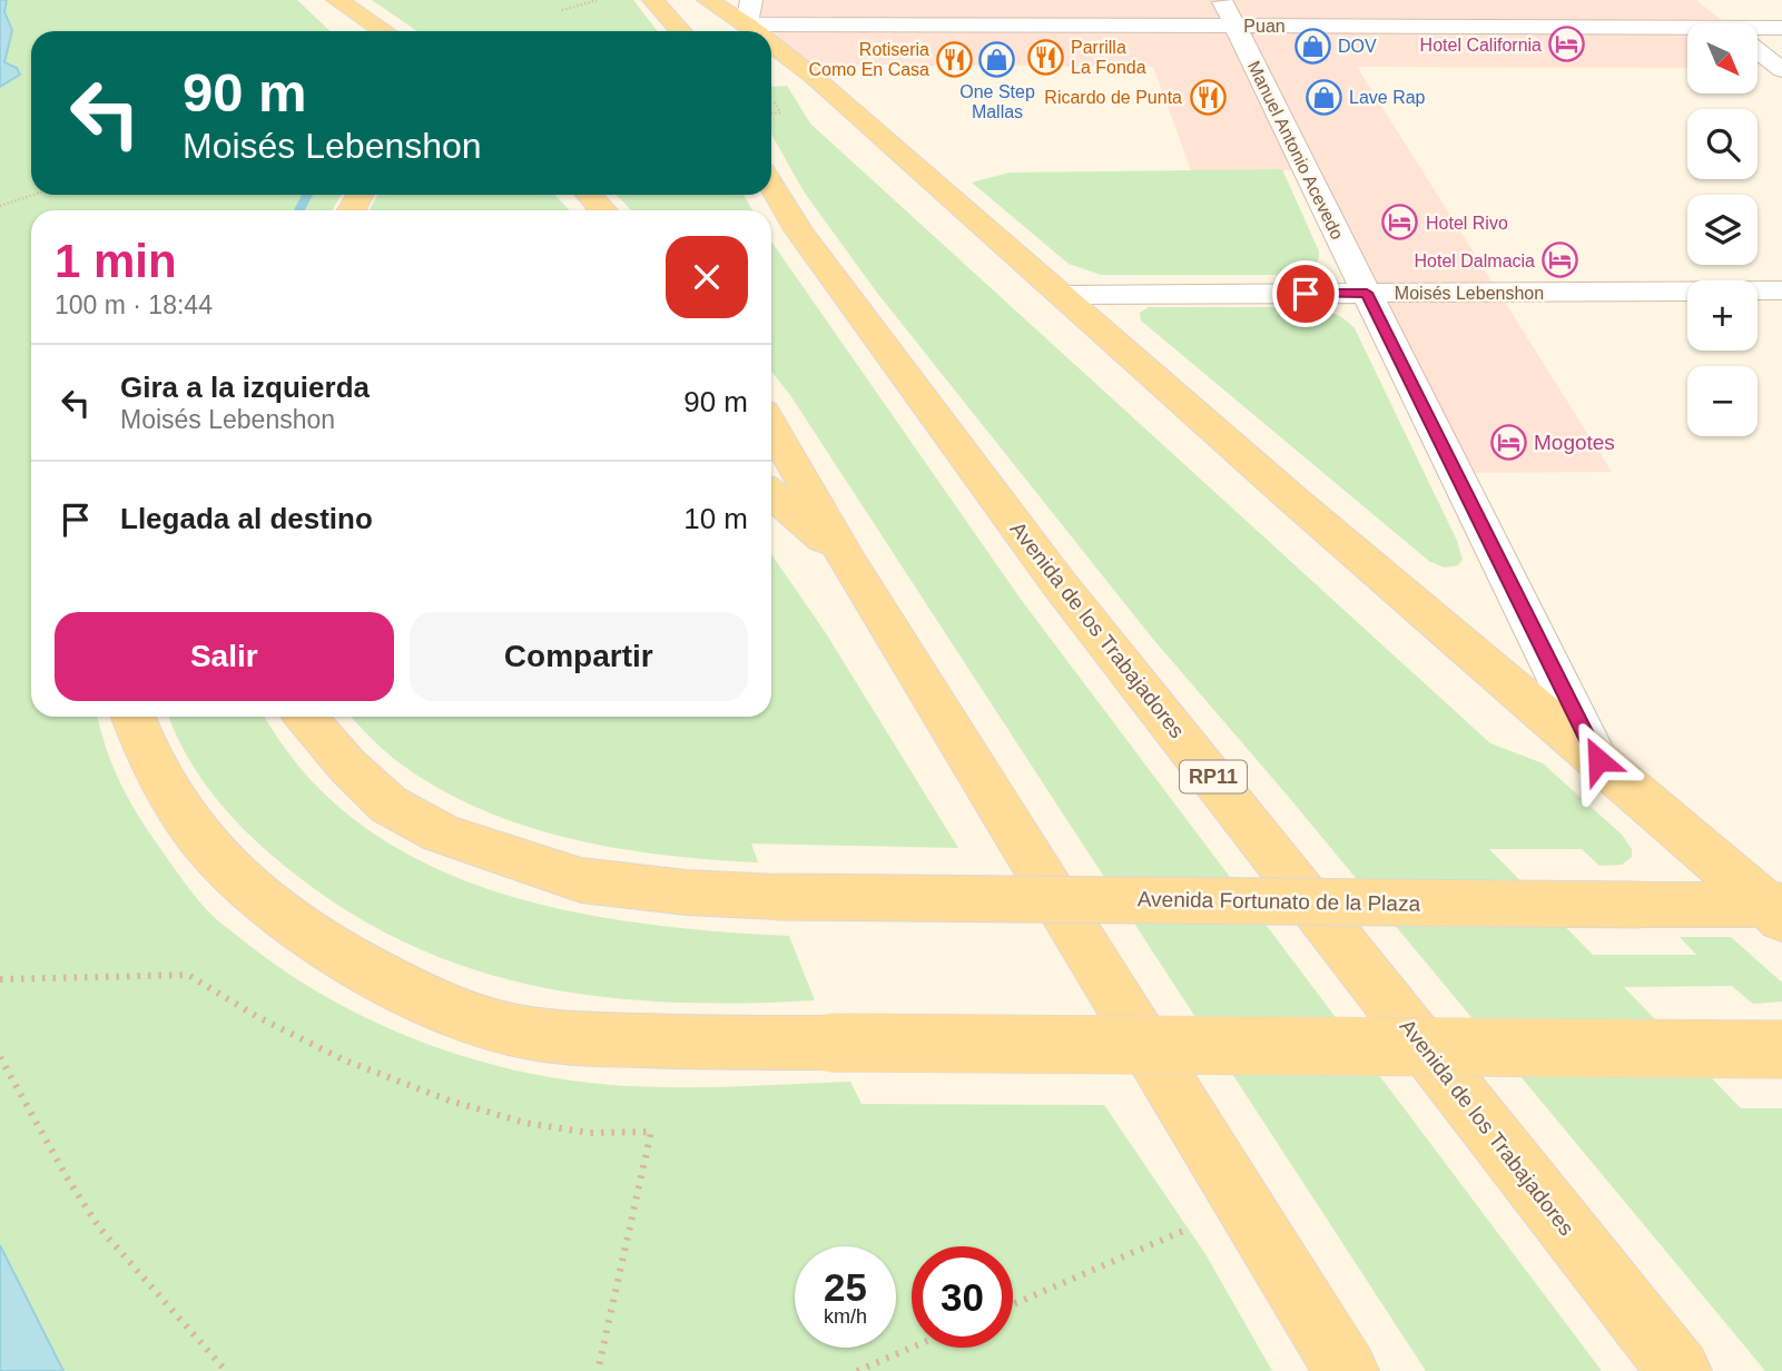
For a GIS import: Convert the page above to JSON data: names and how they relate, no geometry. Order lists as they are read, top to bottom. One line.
{"streets":{"main road":["Avenida de los Trabajadores","RP11","Avenida Fortunato de la Plaza"],"street":["Puan","Manuel Antonio Acevedo","Moisés Lebenshon"]},"crossings":[["Puan","Manuel Antonio Acevedo"],["Manuel Antonio Acevedo","Moisés Lebenshon"]],"places":{"hotel":["Hotel California","Hotel Rivo","Hotel Dalmacia","Mogotes"],"shop":["DOV","One Step Mallas","Lave Rap"],"restaurant":["Parrilla La Fonda","Rotiseria Como En Casa","Ricardo de Punta"]},"north":"bottom right","page":{"map_buttons":["+","−"],"turn":["90 m","Moisés Lebenshon"],"heading":["1 min","100 m · 18:44"],"list":[{"name":"Gira a la izquierda","note":"Moisés Lebenshon","value":"90 m"},{"name":"Llegada al destino","value":"10 m"}],"buttons":["Salir","Compartir"],"speed":"25 km/h","limit":"30"}}
